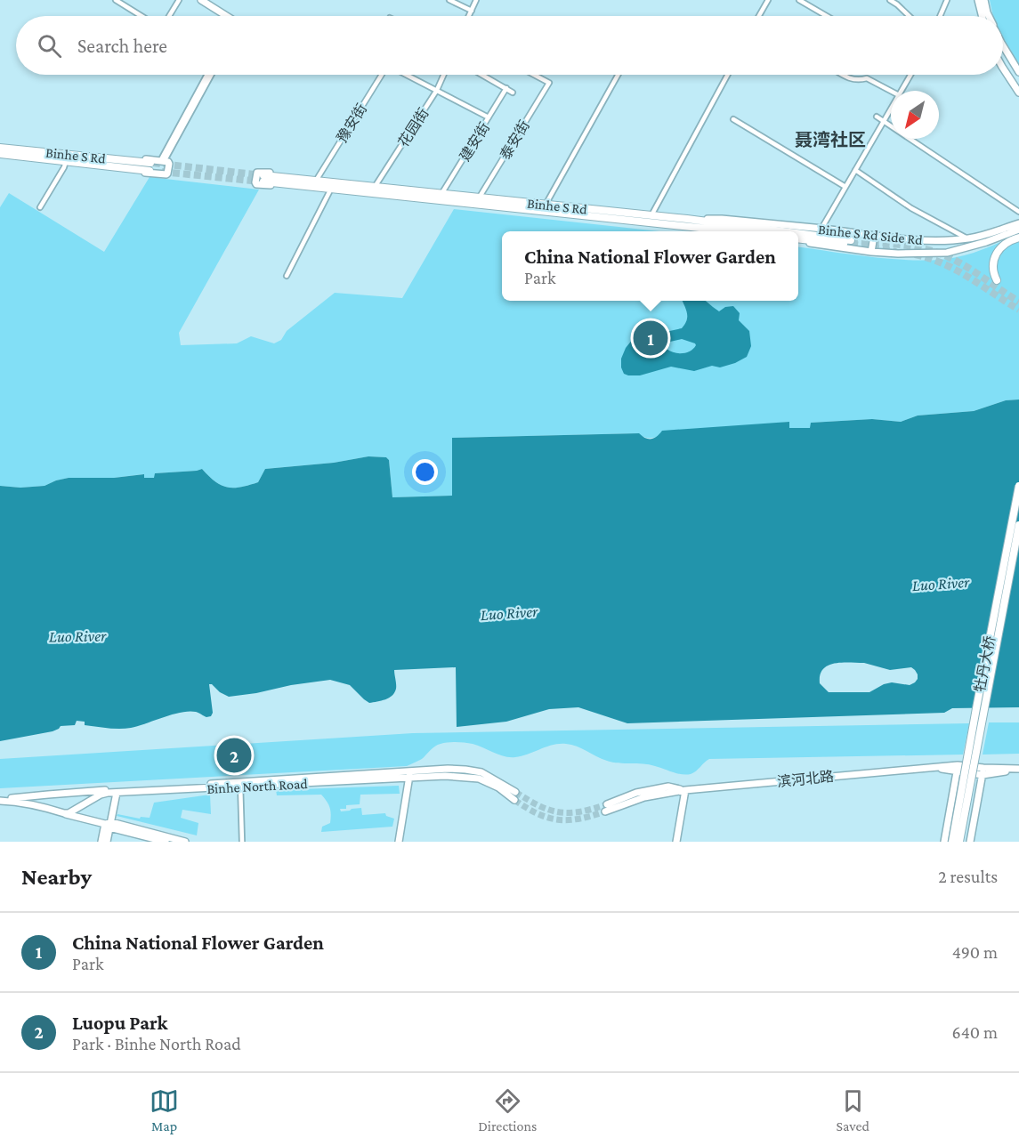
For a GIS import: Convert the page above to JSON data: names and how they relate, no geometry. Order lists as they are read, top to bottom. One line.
{"streets":{"main road":["Binhe S Rd","Binhe S Rd Side Rd","牡丹大桥","滨河北路","Binhe North Road"],"street":["豫安街","花园街","泰安街","建安街"]},"crossings":[["豫安街","Binhe S Rd"],["花园街","Binhe S Rd"],["泰安街","Binhe S Rd"],["建安街","Binhe S Rd"],["Binhe S Rd","Binhe S Rd Side Rd"]],"districts":["聂湾社区"],"water":["Luo River"],"north":"bottom left","page":{"search":"Search here","popup":["China National Flower Garden","Park"],"pins":["1","2"],"heading":["Nearby","2 results"],"list":[{"mark":"1","name":"China National Flower Garden","note":"Park","value":"490 m"},{"mark":"2","name":"Luopu Park","note":"Park · Binhe North Road","value":"640 m"}],"nav":["Map","Directions","Saved"]}}
